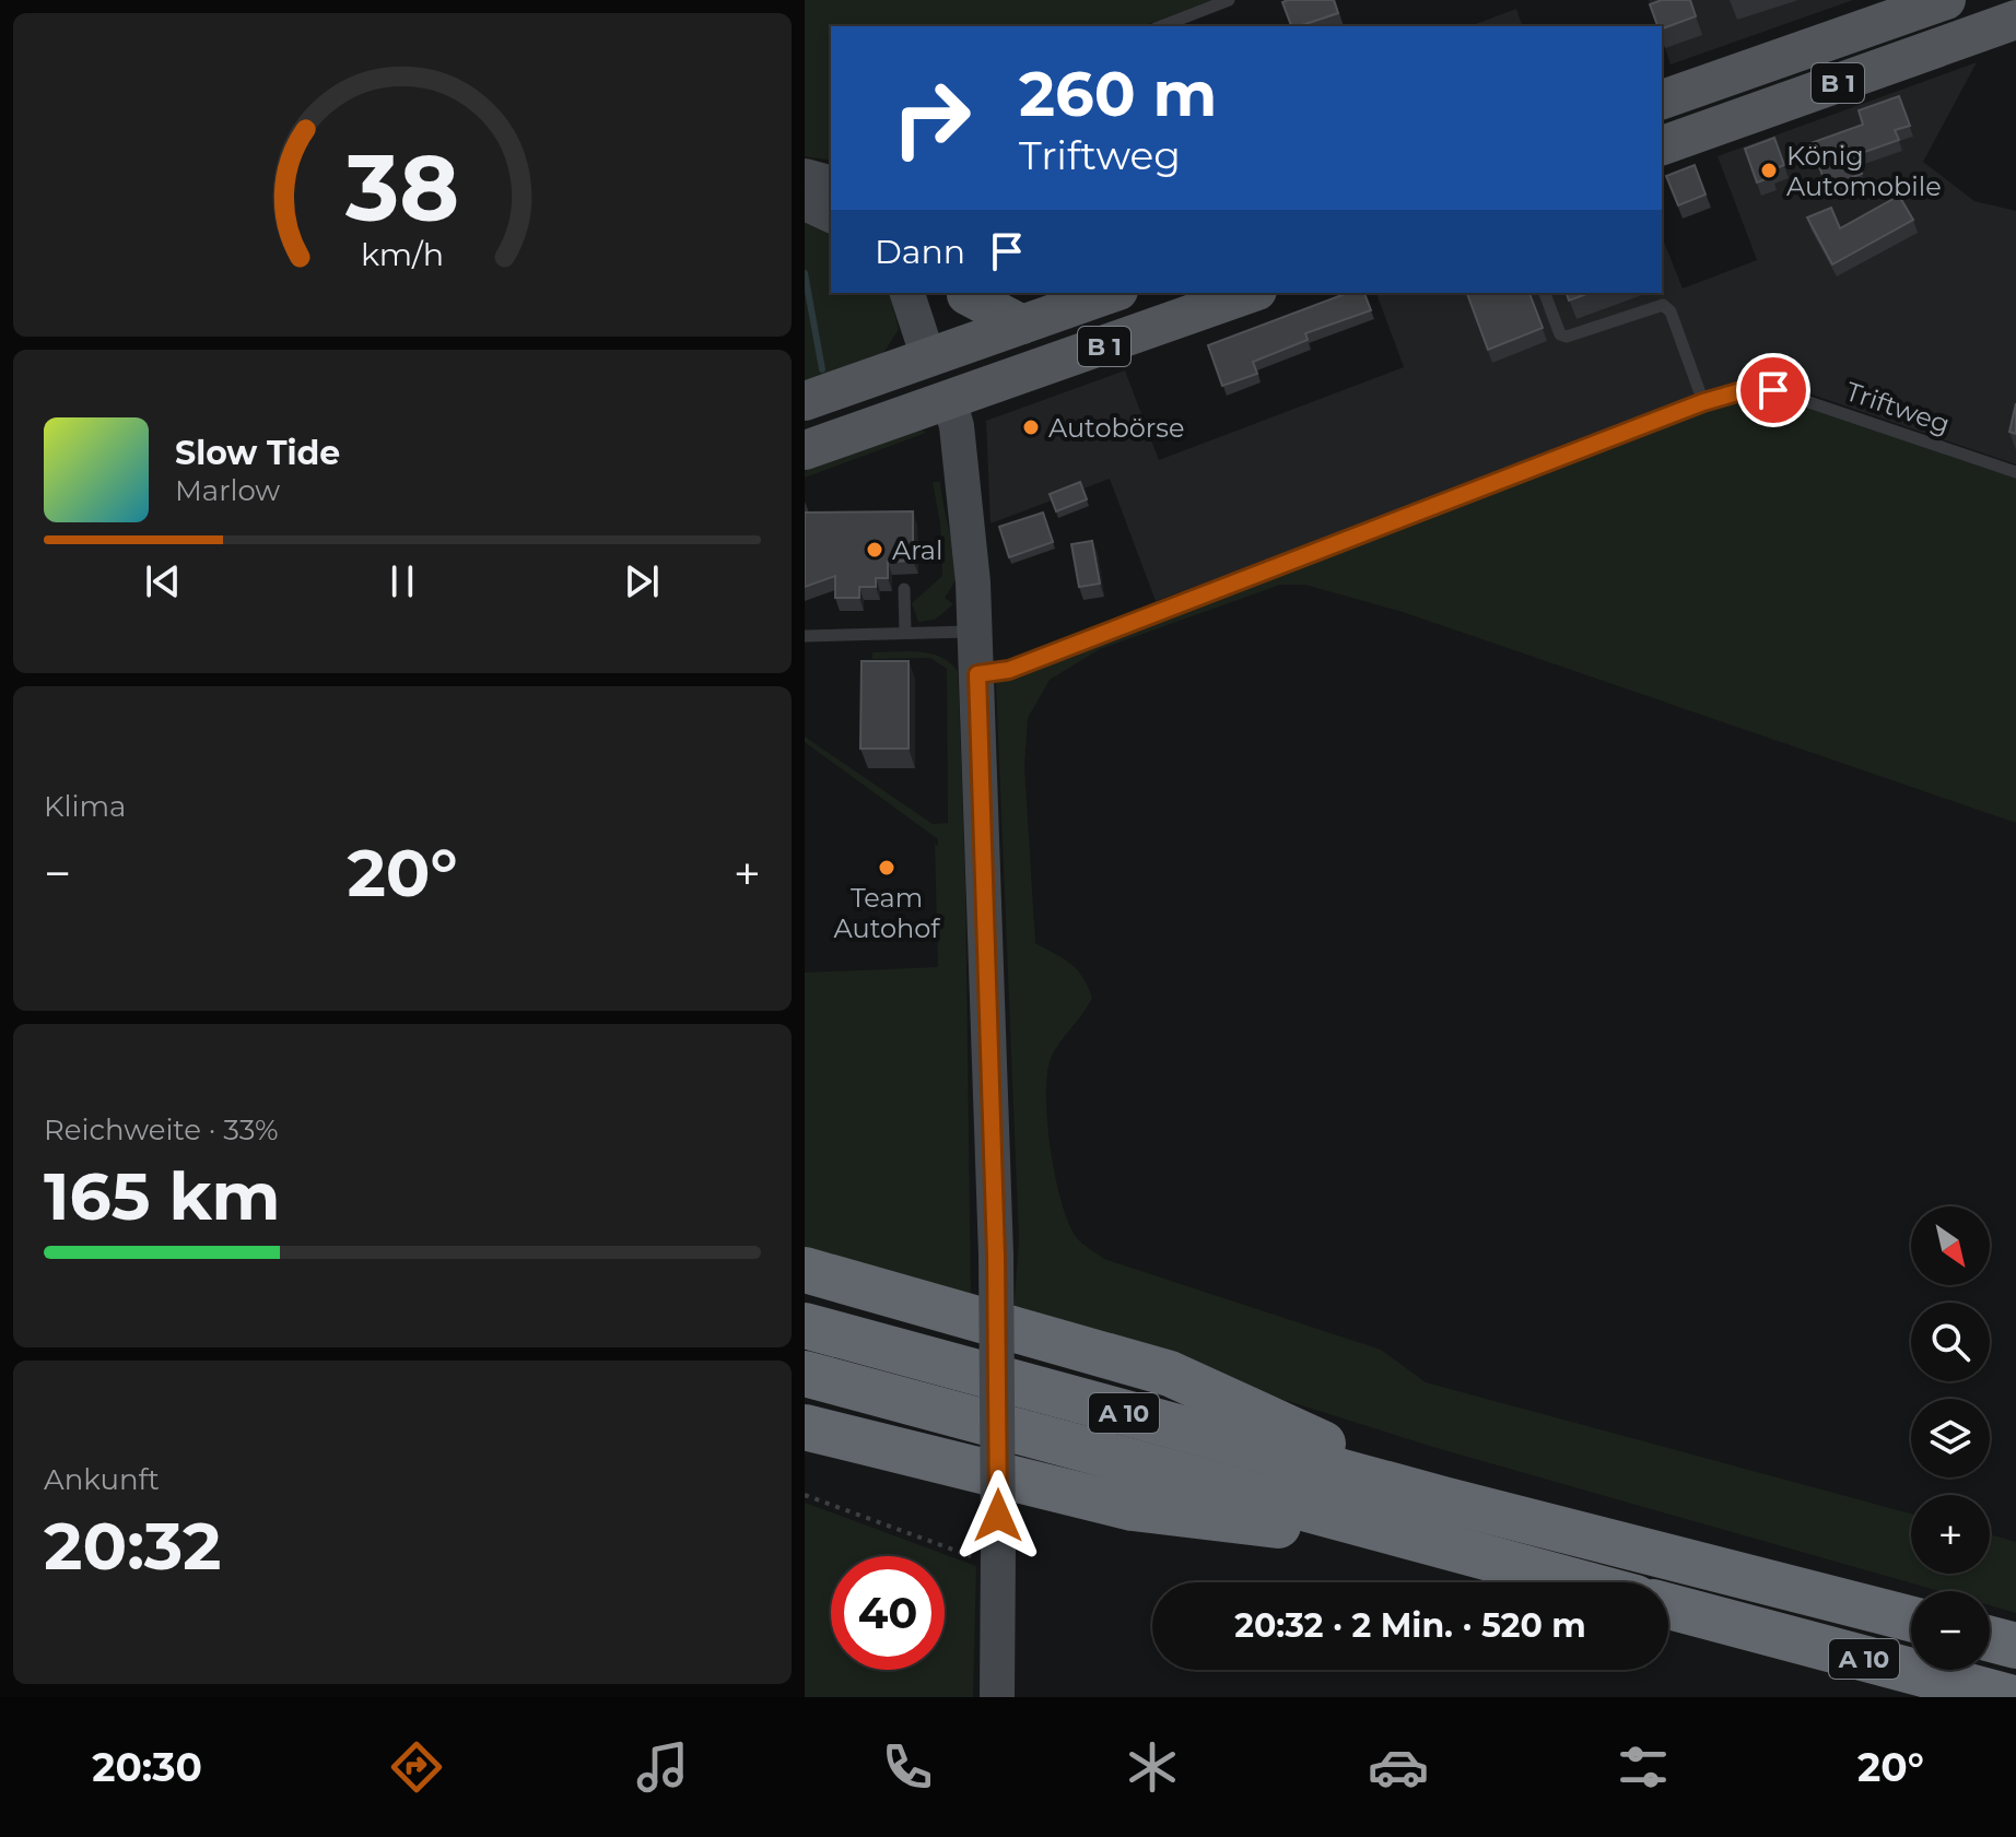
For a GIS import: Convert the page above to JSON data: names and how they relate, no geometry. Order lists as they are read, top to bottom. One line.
{"streets":{"highway":["A 10"],"main road":["B 1"],"lane":["Triftweg"]},"places":["König Automobile","Autobörse","Aral","Team Autohof"],"north":"bottom right","page":{"turn":["260 m","Triftweg"],"then":"Dann","song":["Slow Tide","Marlow"],"tile":["Klima",["Reichweite · 33%","165 km"],["Ankunft","20:32"]],"heat":["−","20°","+"],"map_buttons":["+","−"],"limit":"40","trip":"20:32 · 2 Min. · 520 m","tabs":["20:30","20°"],"gauge":["38","km/h"]}}
